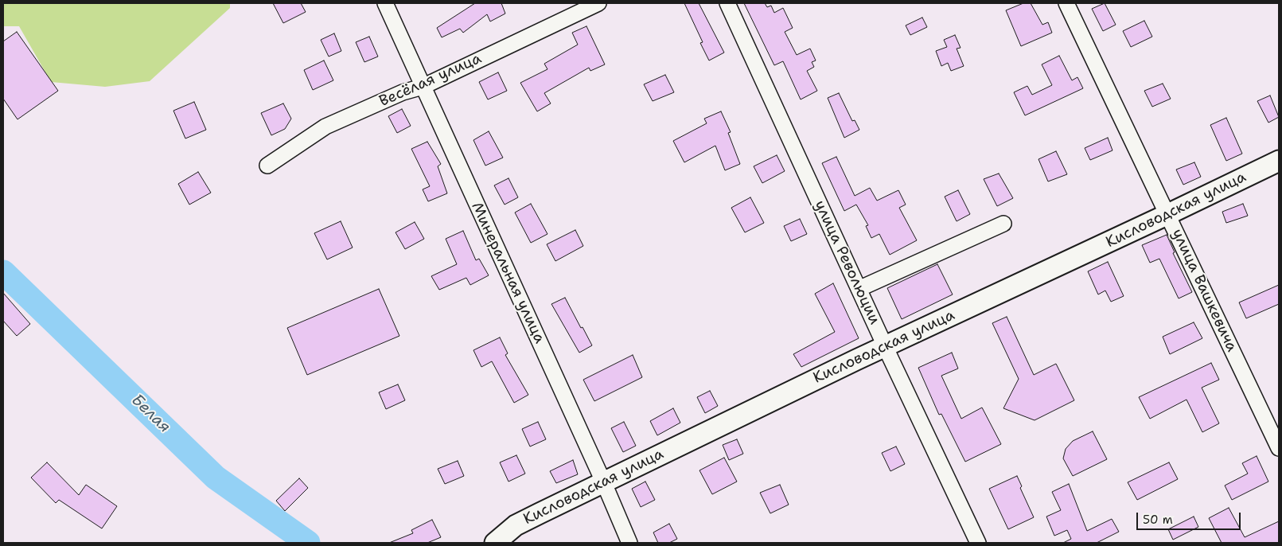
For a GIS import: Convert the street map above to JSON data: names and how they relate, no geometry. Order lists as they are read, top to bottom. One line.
{"streets":{"main road":["Кисловодская улица"],"street":["Весёлая улица","улица Революции","Минеральная улица","улица Вашкевича"]},"crossings":[["Весёлая улица","Минеральная улица"],["Кисловодская улица","улица Революции"],["Кисловодская улица","Минеральная улица"],["Кисловодская улица","улица Вашкевича"]],"water":["Белая"],"scale_bar":"50 m"}
